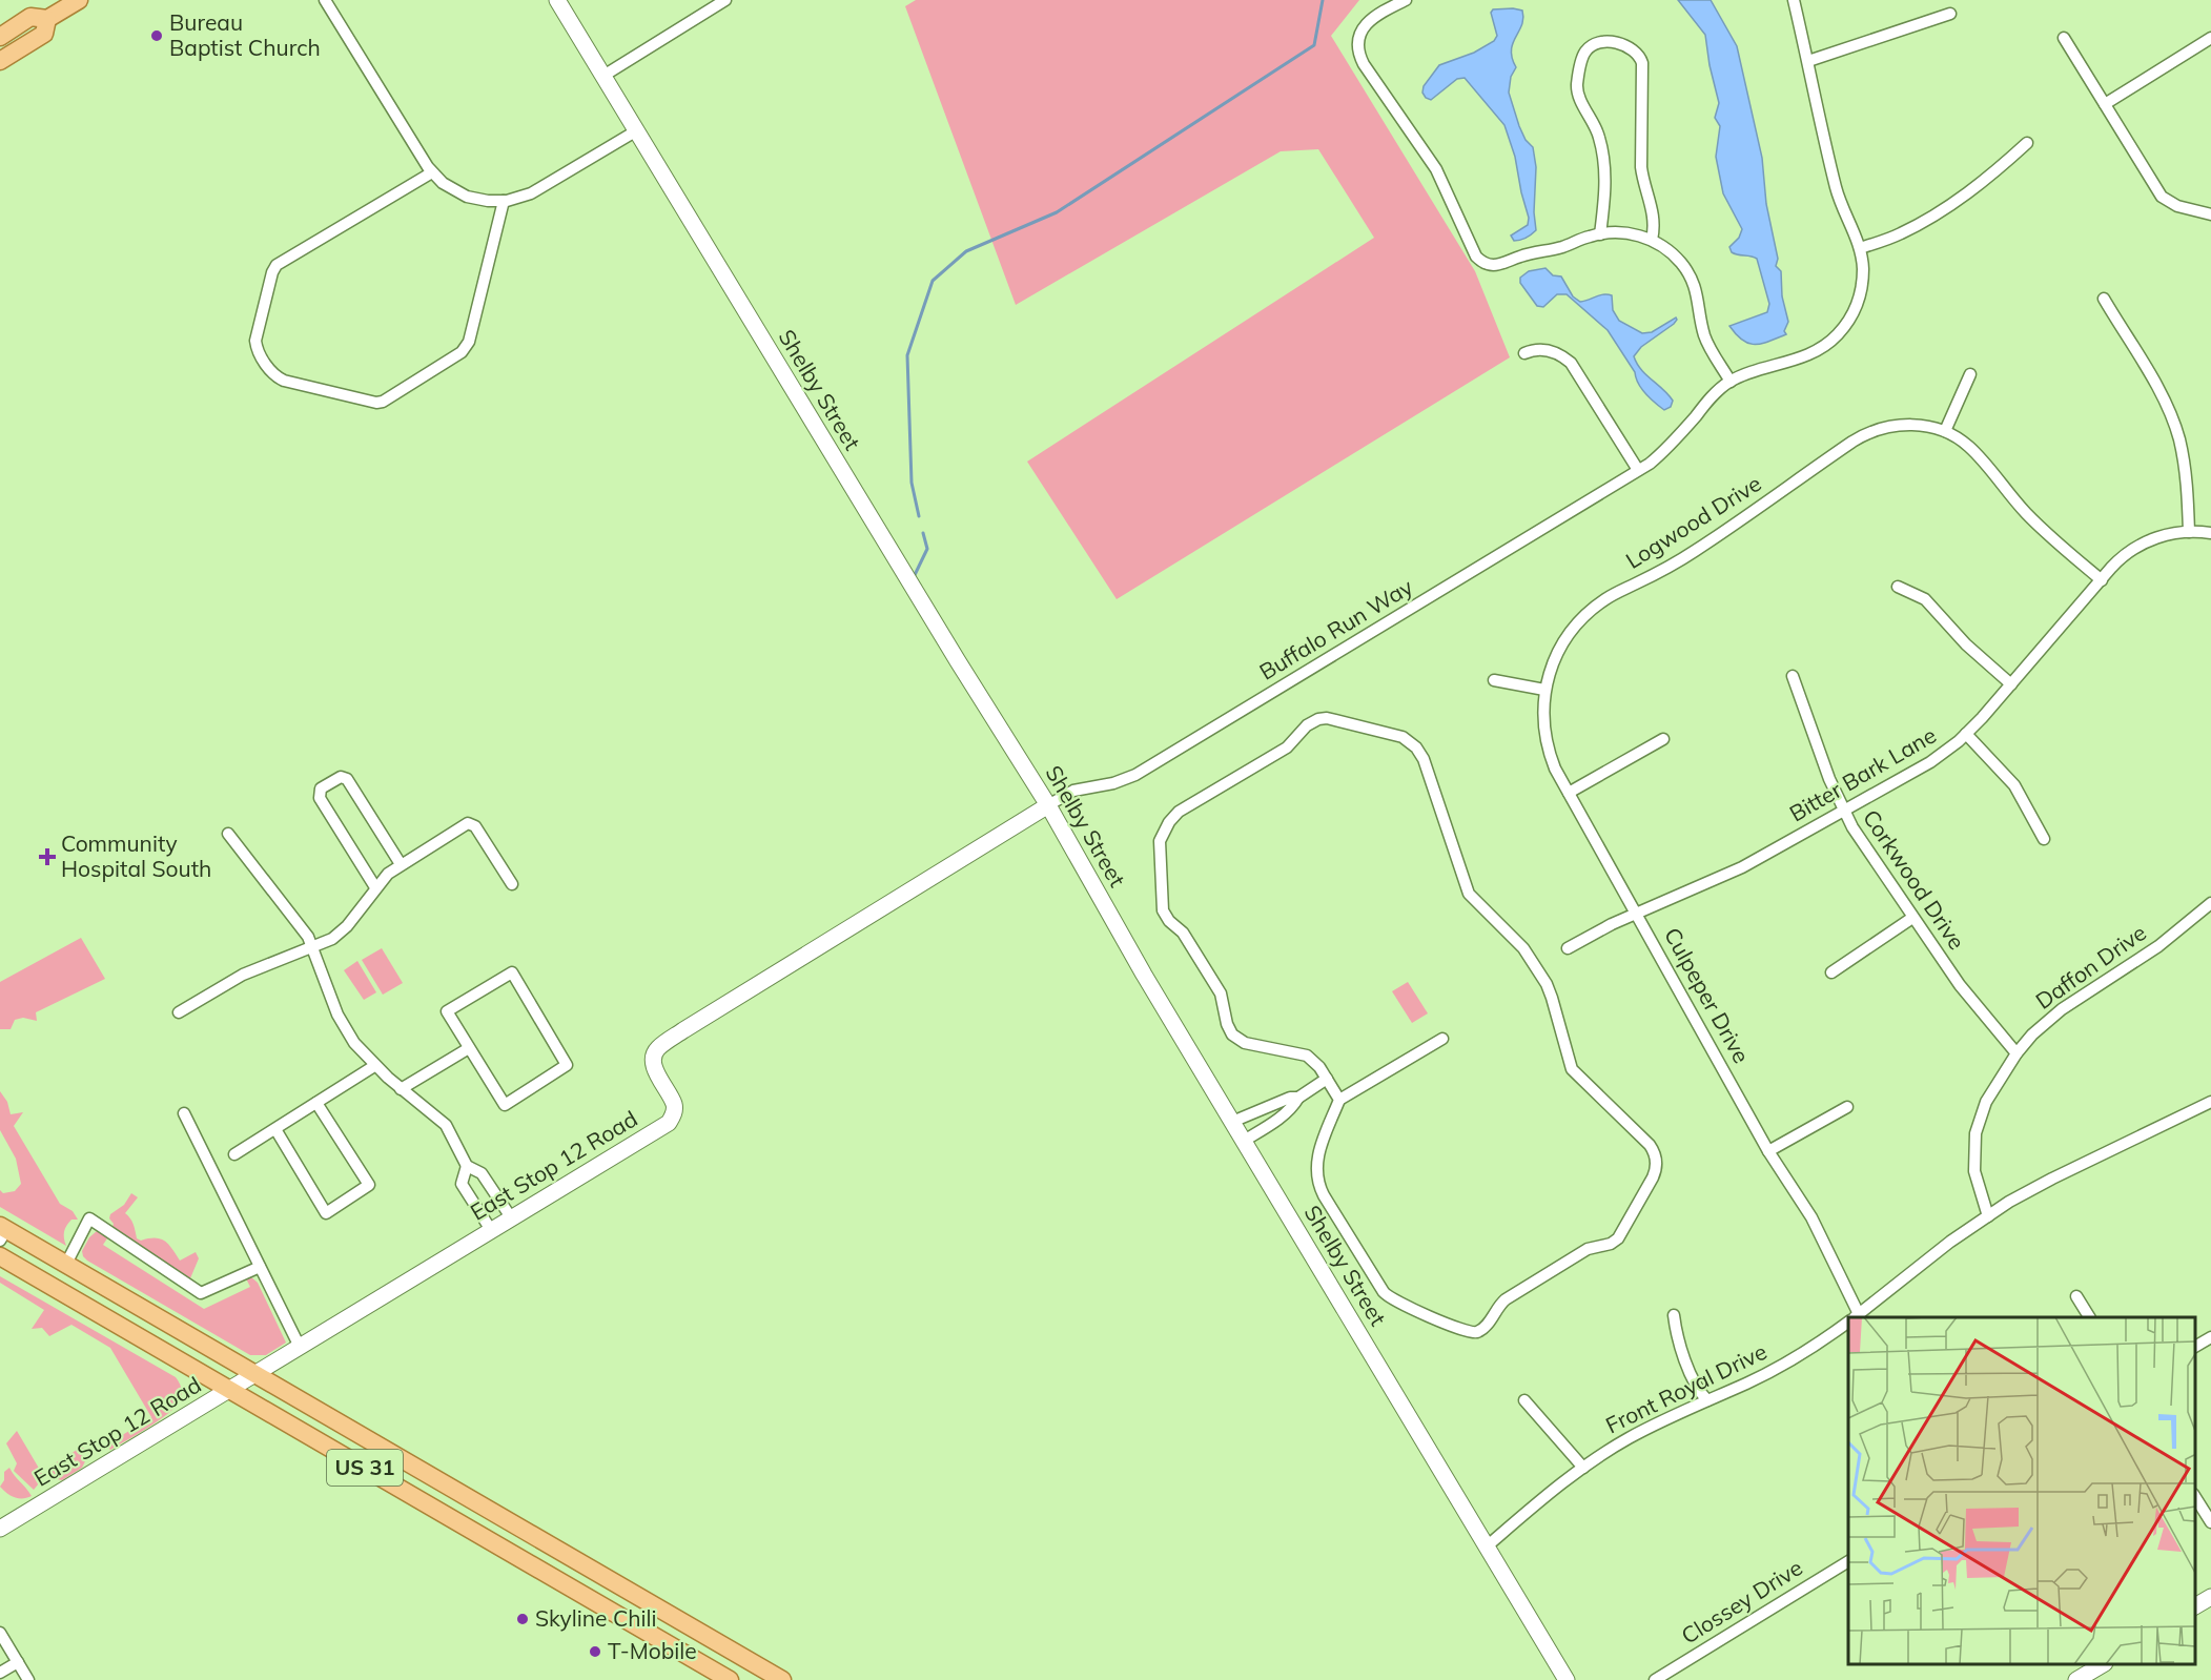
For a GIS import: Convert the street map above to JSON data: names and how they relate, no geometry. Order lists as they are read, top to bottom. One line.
{"streets":{"main road":["US 31"],"street":["Shelby Street","Logwood Drive","Buffalo Run Way","Bitter Bark Lane","Corkwood Drive","Daffon Drive","Culpeper Drive","East Stop 12 Road","Front Royal Drive","Clossey Drive"]},"crossings":[["Shelby Street","Buffalo Run Way"],["Shelby Street","East Stop 12 Road"],["Shelby Street","Front Royal Drive"],["Logwood Drive","Culpeper Drive"],["Buffalo Run Way","East Stop 12 Road"],["Bitter Bark Lane","Corkwood Drive"],["Bitter Bark Lane","Culpeper Drive"],["Corkwood Drive","Daffon Drive"],["Daffon Drive","Front Royal Drive"],["East Stop 12 Road","US 31"]],"places":{"other":["Bureau Baptist Church","Skyline Chili","T-Mobile"],"health":["Community Hospital South"]}}
